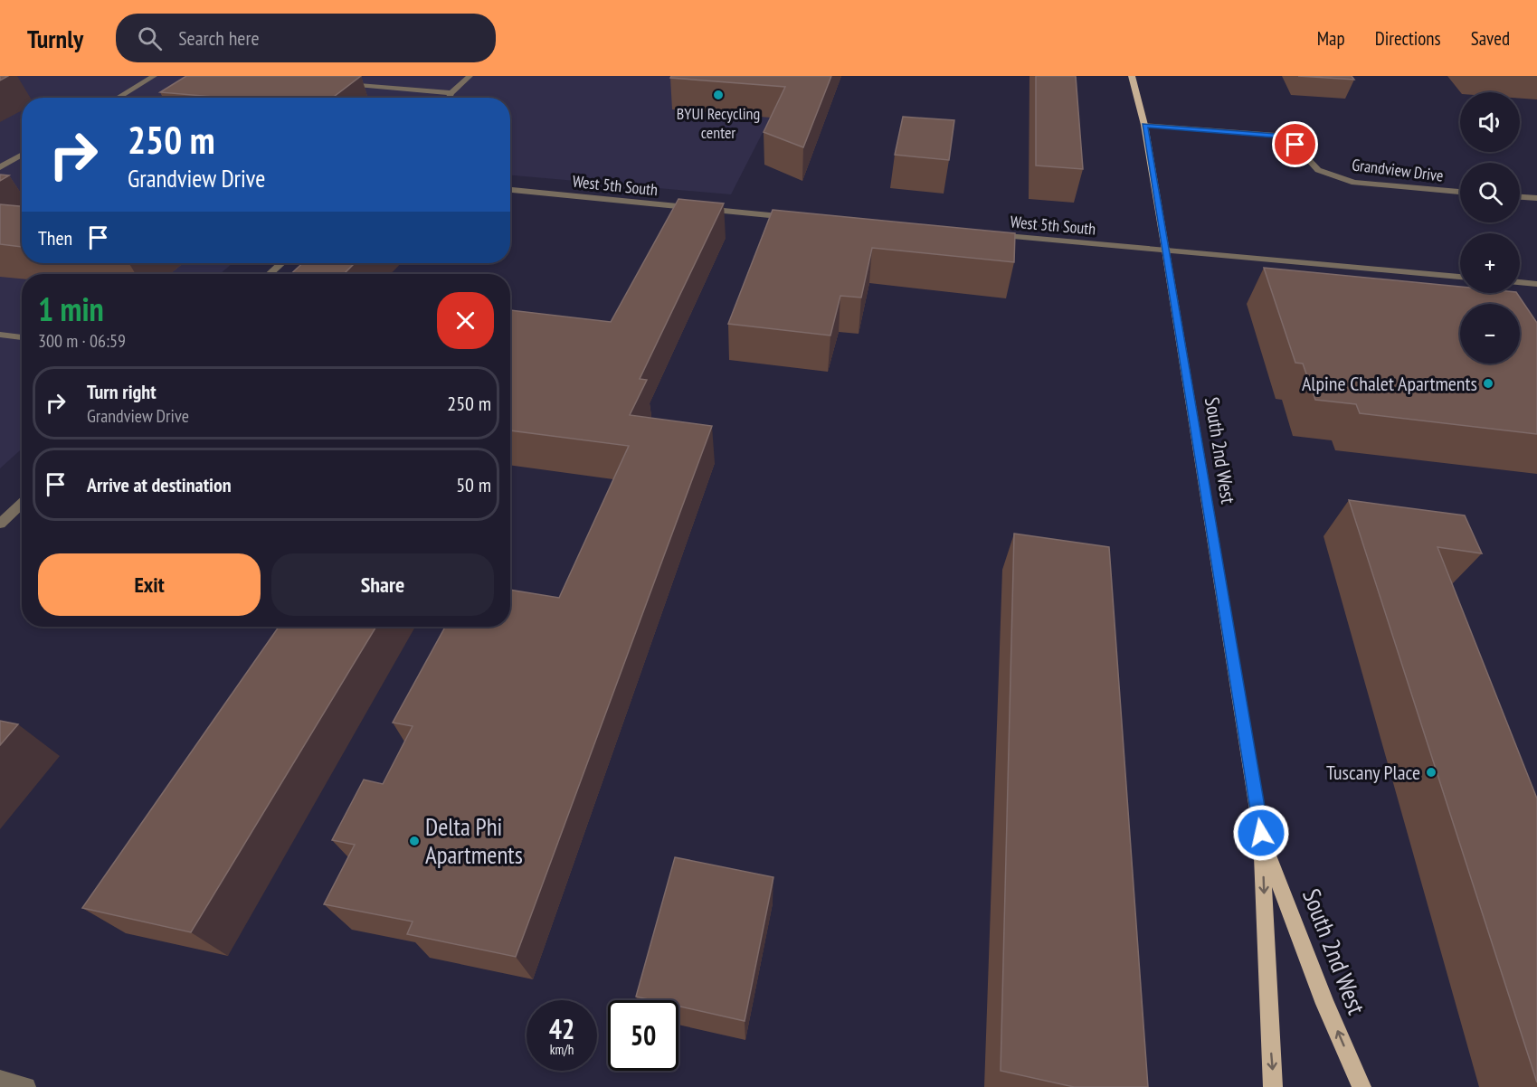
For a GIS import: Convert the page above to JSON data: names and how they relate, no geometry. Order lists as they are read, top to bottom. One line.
{"streets":{"main road":["South 2nd West"],"street":["Grandview Drive","West 5th South"]},"crossings":[["Grandview Drive","South 2nd West"],["West 5th South","South 2nd West"]],"places":["BYUI Recycling center","Alpine Chalet Apartments","Tuscany Place","Delta Phi Apartments"],"page":{"header":"Turnly","search":"Search here","nav":["Map","Directions","Saved"],"map_buttons":["+","−"],"turn":["250 m","Grandview Drive"],"then":"Then","heading":["1 min","300 m · 06:59"],"list":[{"name":"Turn right","note":"Grandview Drive","value":"250 m"},{"name":"Arrive at destination","value":"50 m"}],"buttons":["Exit","Share"],"speed":"42 km/h","limit":"50"}}
